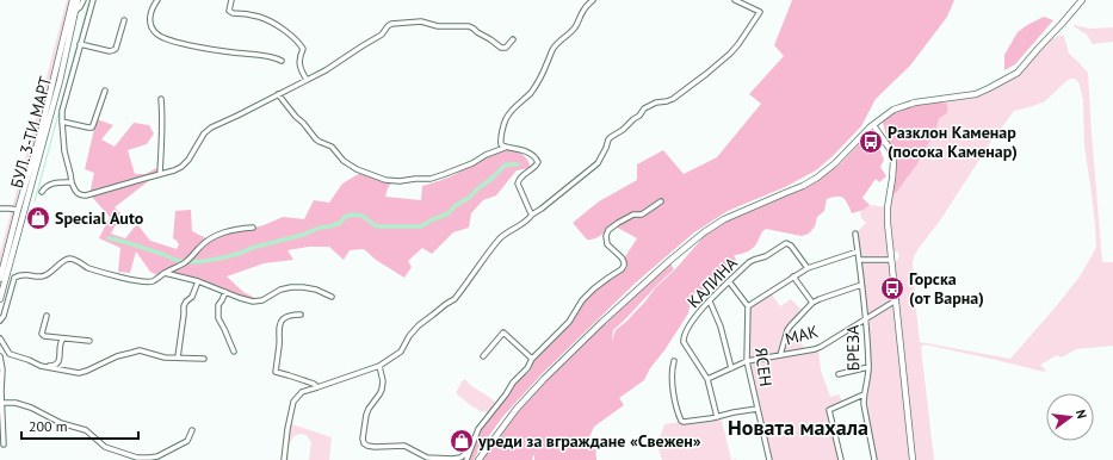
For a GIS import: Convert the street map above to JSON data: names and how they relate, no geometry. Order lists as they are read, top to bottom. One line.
{"streets":{"street":["БУЛ. 3-ТИ МАРТ","КАЛИНА","МАК","БРЕЗА","ЯСЕН"]},"crossings":[["КАЛИНА","МАК"],["МАК","БРЕЗА"],["МАК","ЯСЕН"]],"districts":["Новата махала"],"places":{"bus stop":["Разклон Каменар (посока Каменар)","Горска (от Варна)"],"shop":["Special Auto","уреди за вграждане «Свежен»"]},"scale_bar":"200 m","north":"right"}
